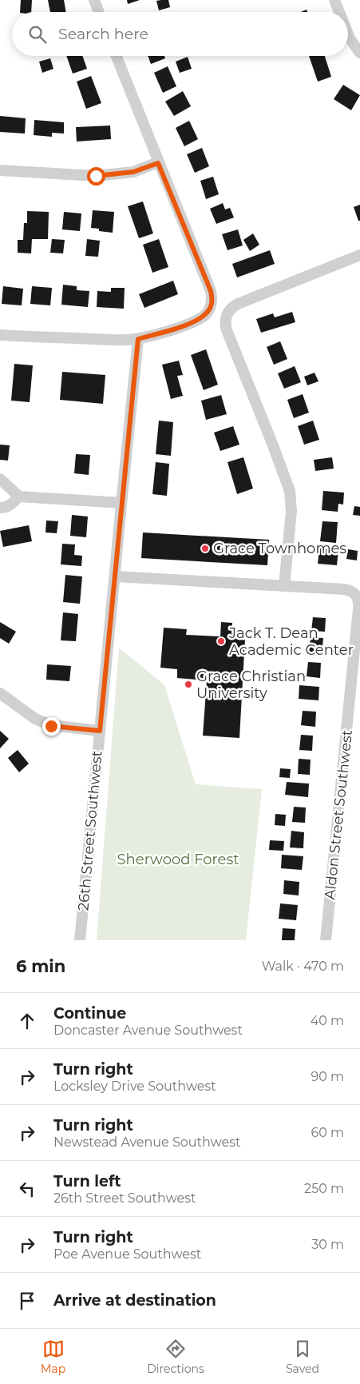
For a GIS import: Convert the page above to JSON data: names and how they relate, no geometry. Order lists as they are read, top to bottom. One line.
{"streets":{"street":["Aldon Street Southwest","26th Street Southwest"]},"parks":["Sherwood Forest"],"places":["Grace Townhomes","Jack T. Dean Academic Center","Grace Christian University"],"page":{"search":"Search here","heading":["6 min","Walk · 470 m"],"list":[["Continue","Doncaster Avenue Southwest","40 m"],["Turn right","Locksley Drive Southwest","90 m"],["Turn right","Newstead Avenue Southwest","60 m"],["Turn left","26th Street Southwest","250 m"],["Turn right","Poe Avenue Southwest","30 m"],"Arrive at destination"],"nav":["Map","Directions","Saved"]}}
